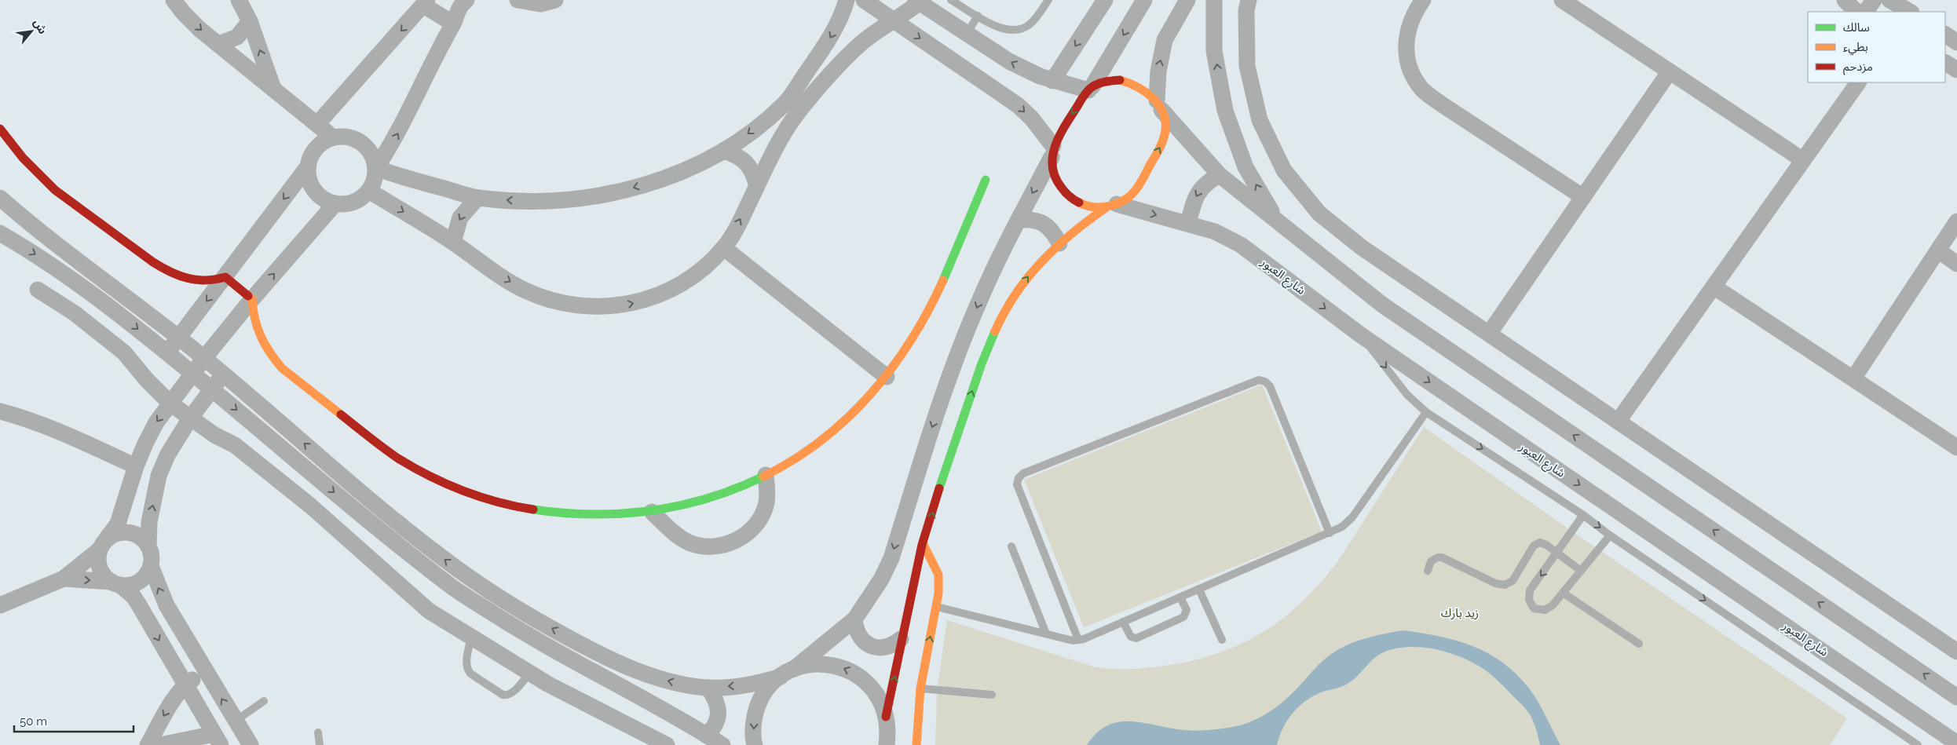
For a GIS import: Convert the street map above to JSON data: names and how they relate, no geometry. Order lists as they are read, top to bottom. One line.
{"streets":{"street":["شارع العبور"]},"parks":["زيد بارك"],"legend":["سالك","بطيء","مزدحم"],"scale_bar":"50 m","north":"top right"}
